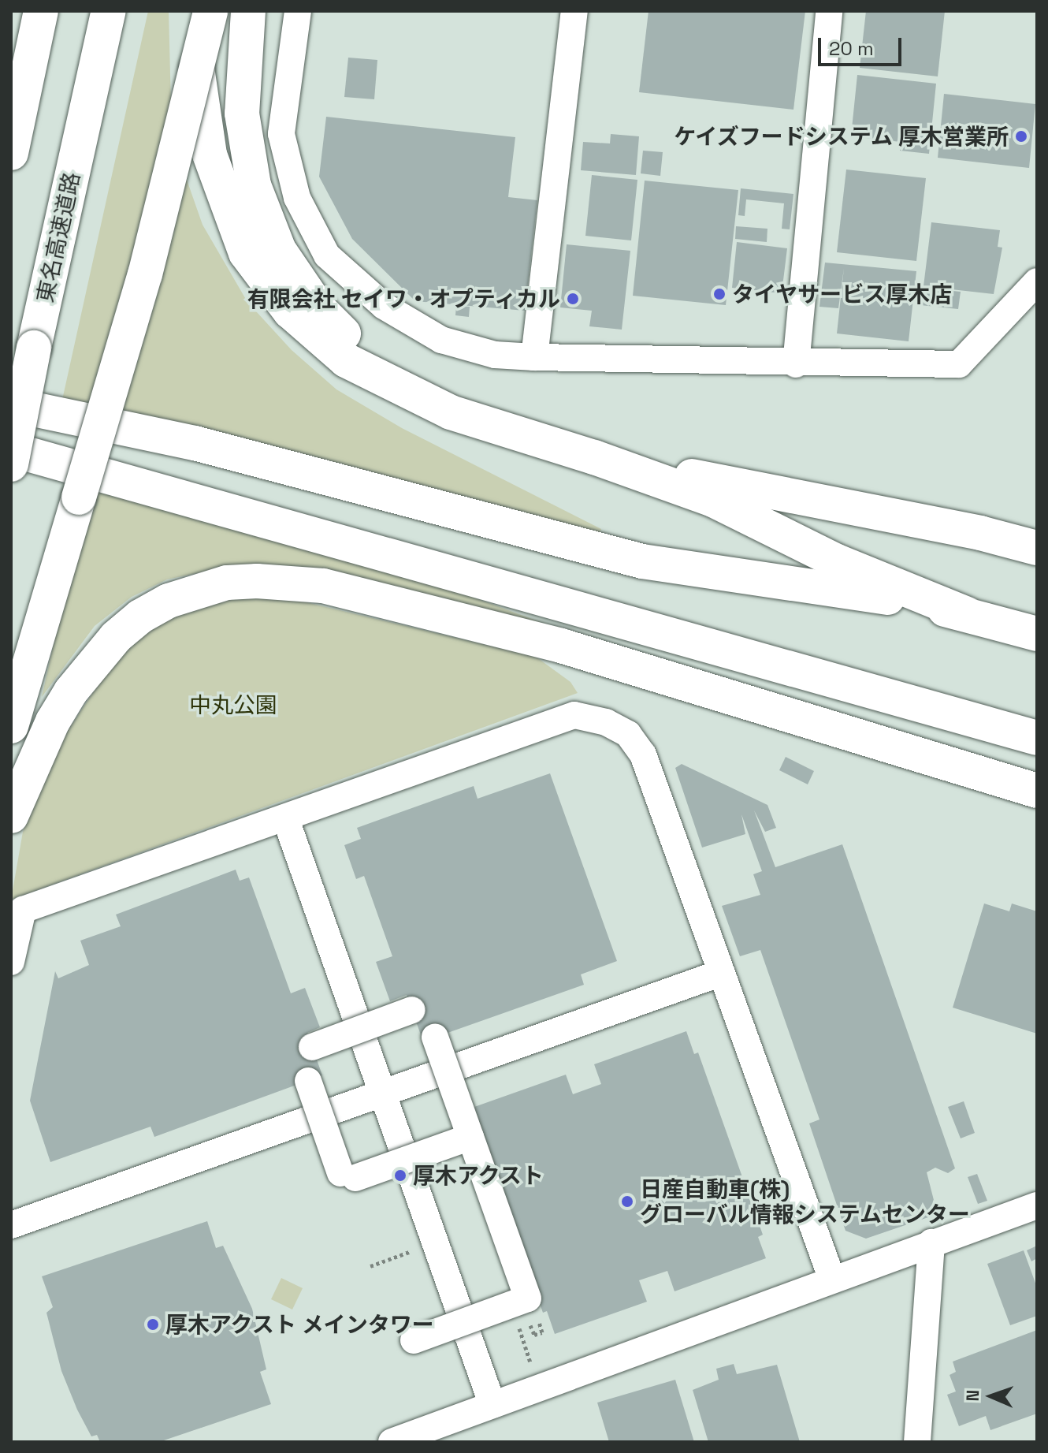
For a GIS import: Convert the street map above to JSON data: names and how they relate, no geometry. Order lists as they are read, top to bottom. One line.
{"streets":{"highway":["東名高速道路"]},"parks":["中丸公園"],"places":["ケイズフードシステム 厚木営業所","タイヤサービス厚木店","有限会社 セイワ・オプティカル","厚木アクスト","日産自動車(株) グローバル情報システムセンター","厚木アクスト メインタワー"],"scale_bar":"20 m","north":"left"}
